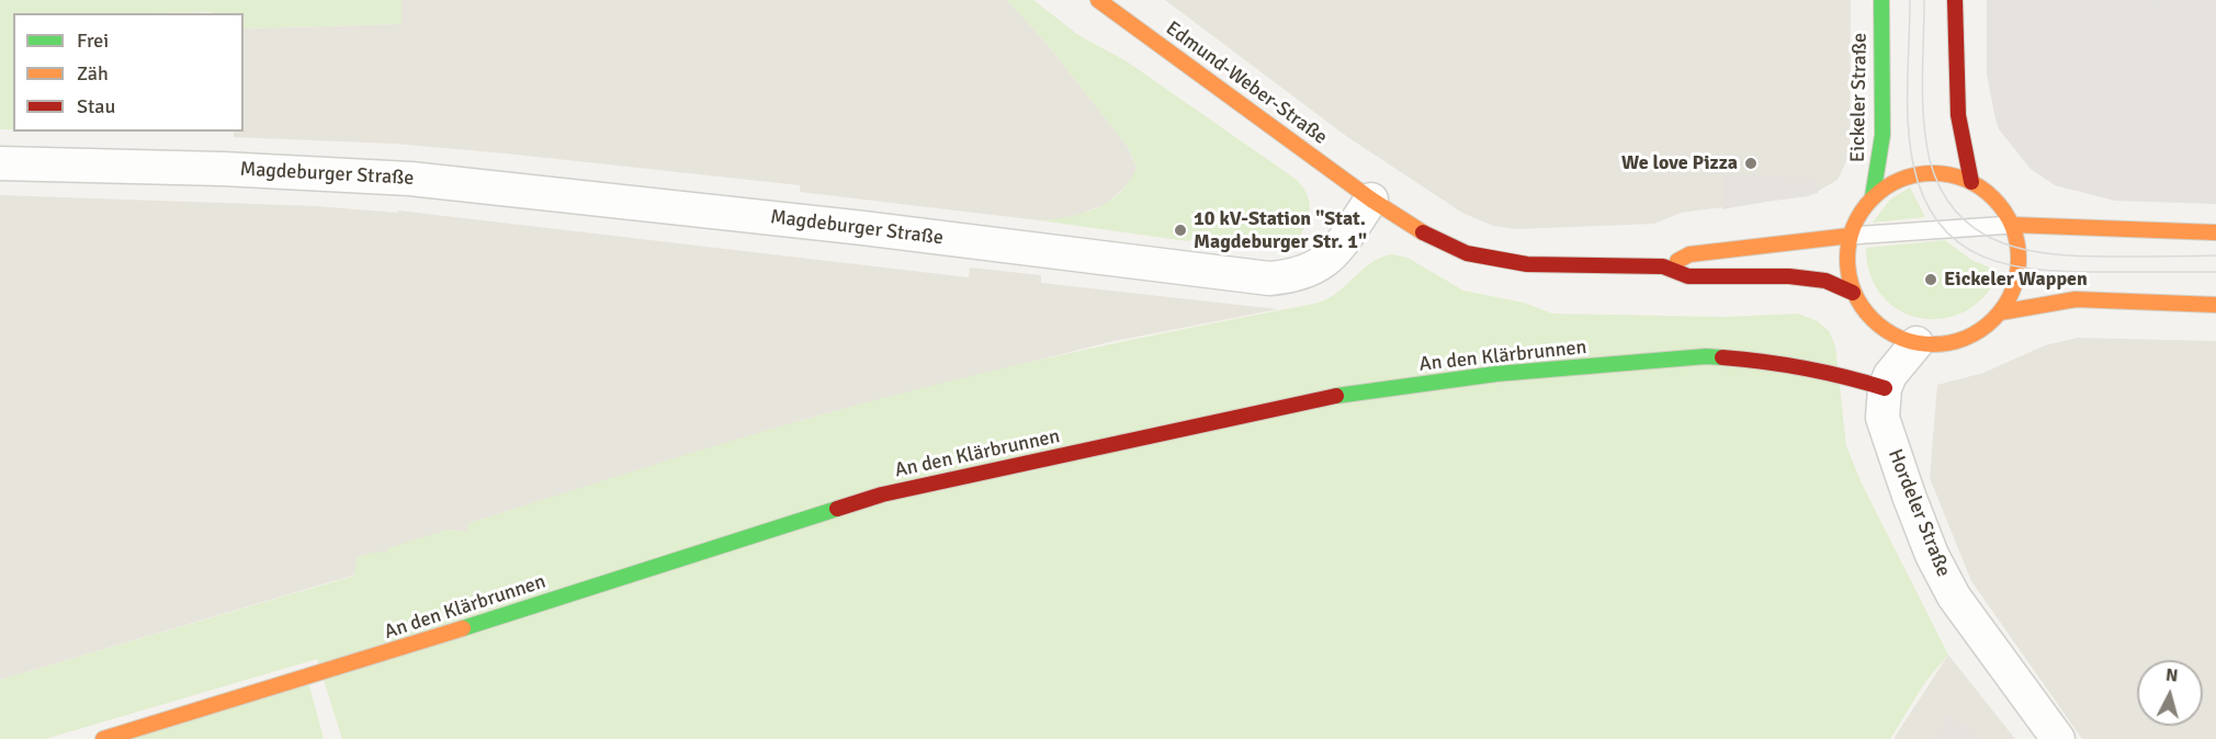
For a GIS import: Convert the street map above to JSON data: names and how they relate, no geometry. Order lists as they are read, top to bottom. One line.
{"streets":{"street":["Edmund-Weber-Straße","Eickeler Straße","Magdeburger Straße","An den Klärbrunnen","Hordeler Straße"]},"crossings":[["Edmund-Weber-Straße","Magdeburger Straße"],["An den Klärbrunnen","Hordeler Straße"]],"places":["We love Pizza","10 kV-Station \"Stat. Magdeburger Str. 1\"","Eickeler Wappen"],"legend":["Frei","Zäh","Stau"],"north":"top"}
